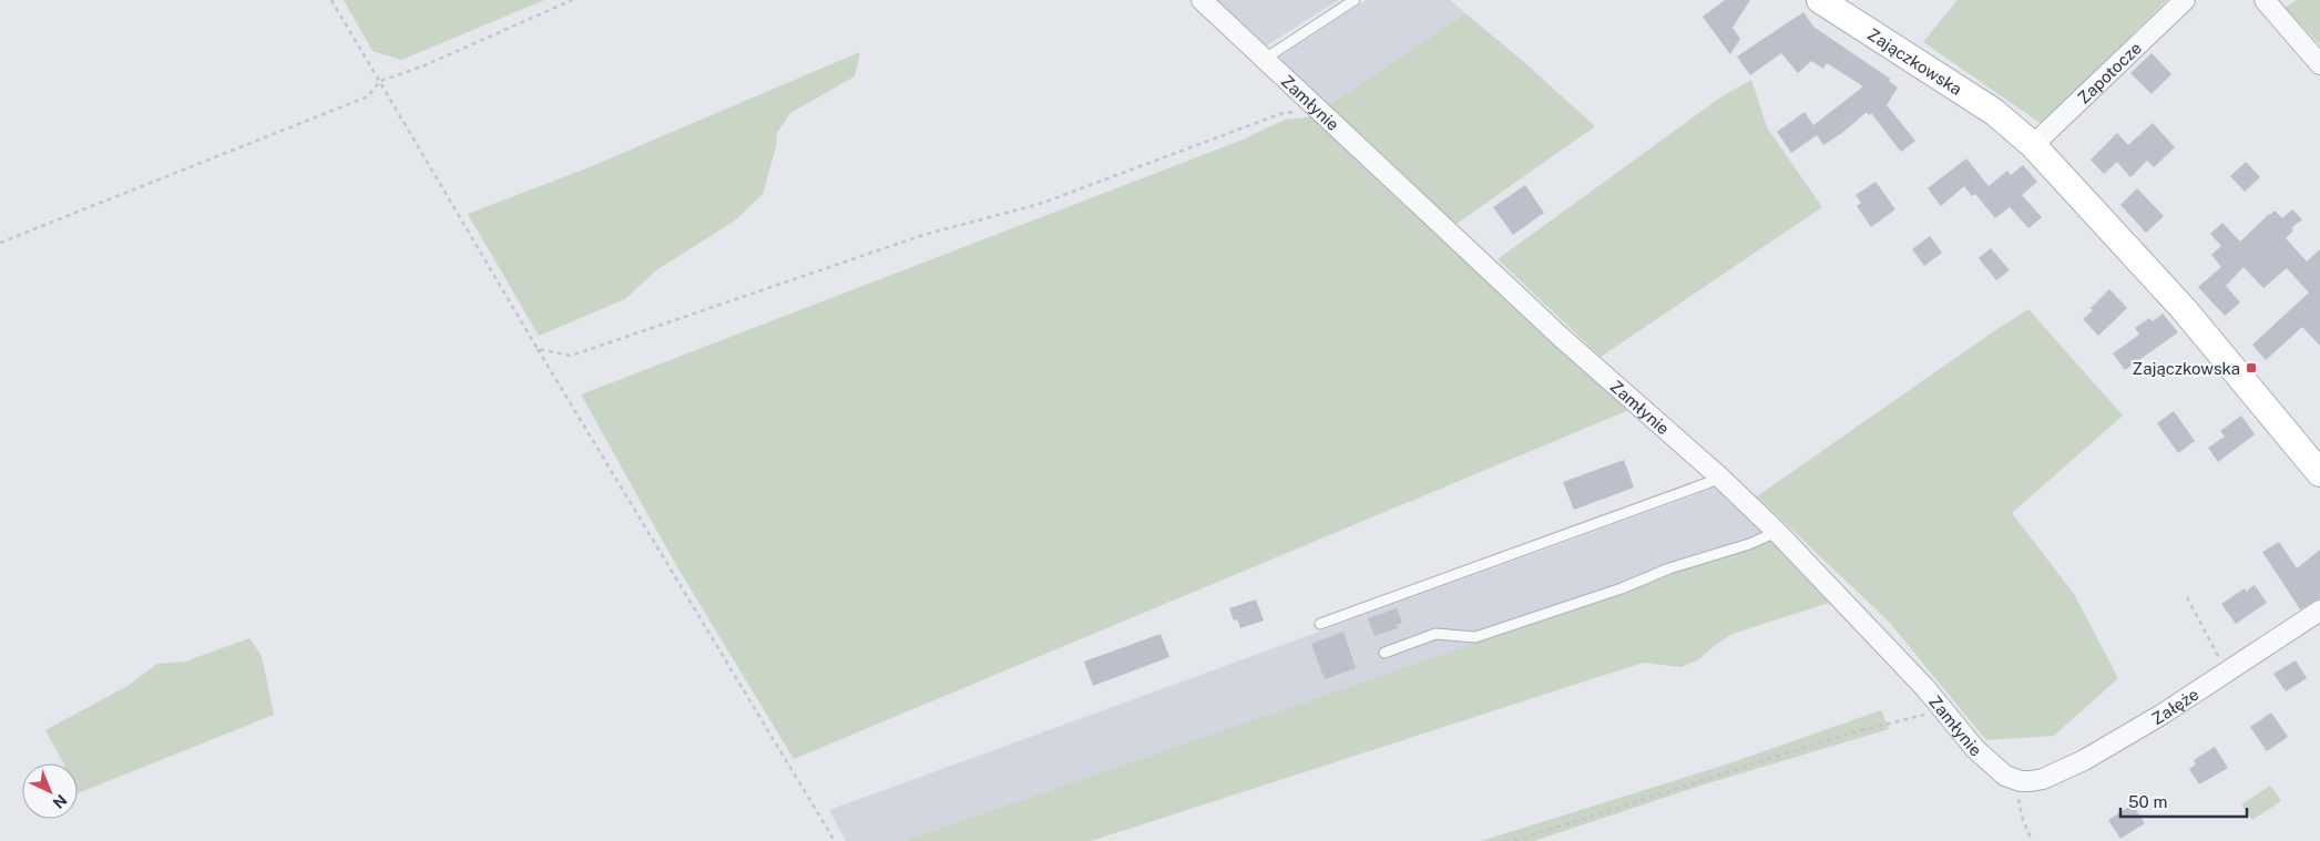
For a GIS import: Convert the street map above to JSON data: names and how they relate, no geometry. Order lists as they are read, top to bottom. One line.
{"streets":{"main road":["Zajączkowska"],"street":["Zapotocze","Zamłynie","Załęże"]},"crossings":[["Zajączkowska","Zapotocze"],["Zamłynie","Załęże"]],"places":{"transit":["Zajączkowska"]},"scale_bar":"50 m","north":"bottom right"}
